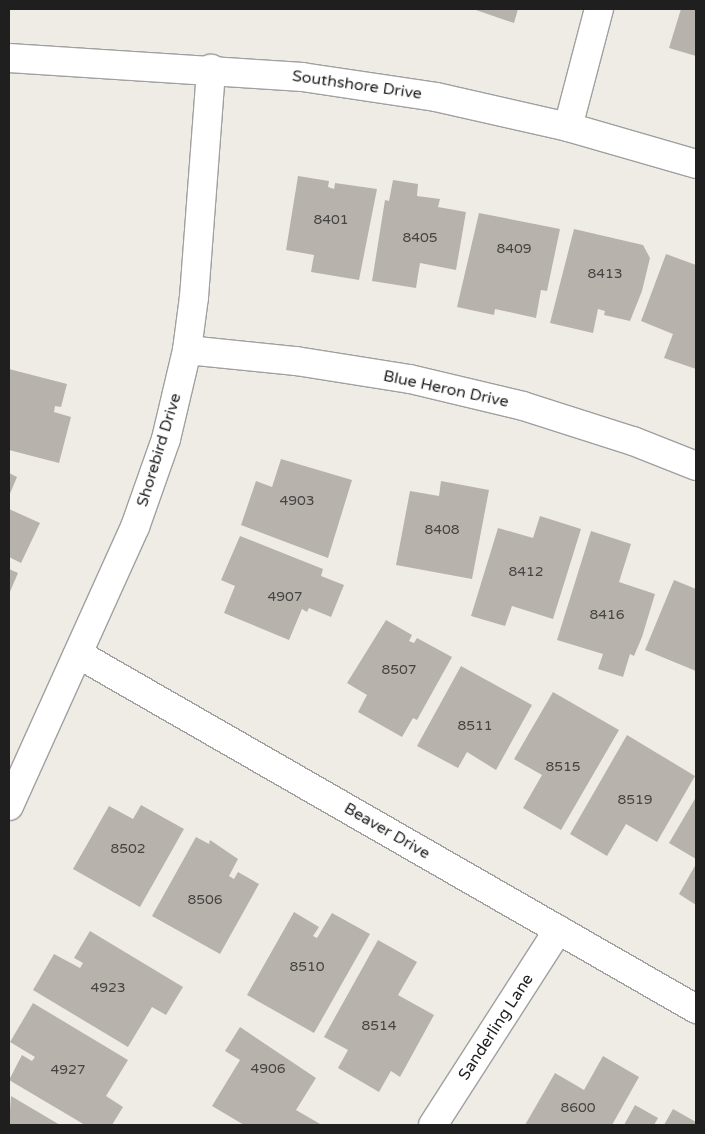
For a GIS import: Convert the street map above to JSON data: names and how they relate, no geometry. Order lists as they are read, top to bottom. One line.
{"streets":{"street":["Southshore Drive","Blue Heron Drive","Shorebird Drive","Beaver Drive","Sanderling Lane"]},"crossings":[["Southshore Drive","Shorebird Drive"],["Blue Heron Drive","Shorebird Drive"],["Shorebird Drive","Beaver Drive"],["Beaver Drive","Sanderling Lane"]],"house_numbers":["8401","8405","8409","8413","4903","8408","8412","4907","8416","8507","8511","8515","8519","8502","8506","8510","4923","8514","4906","4927","8600"]}
